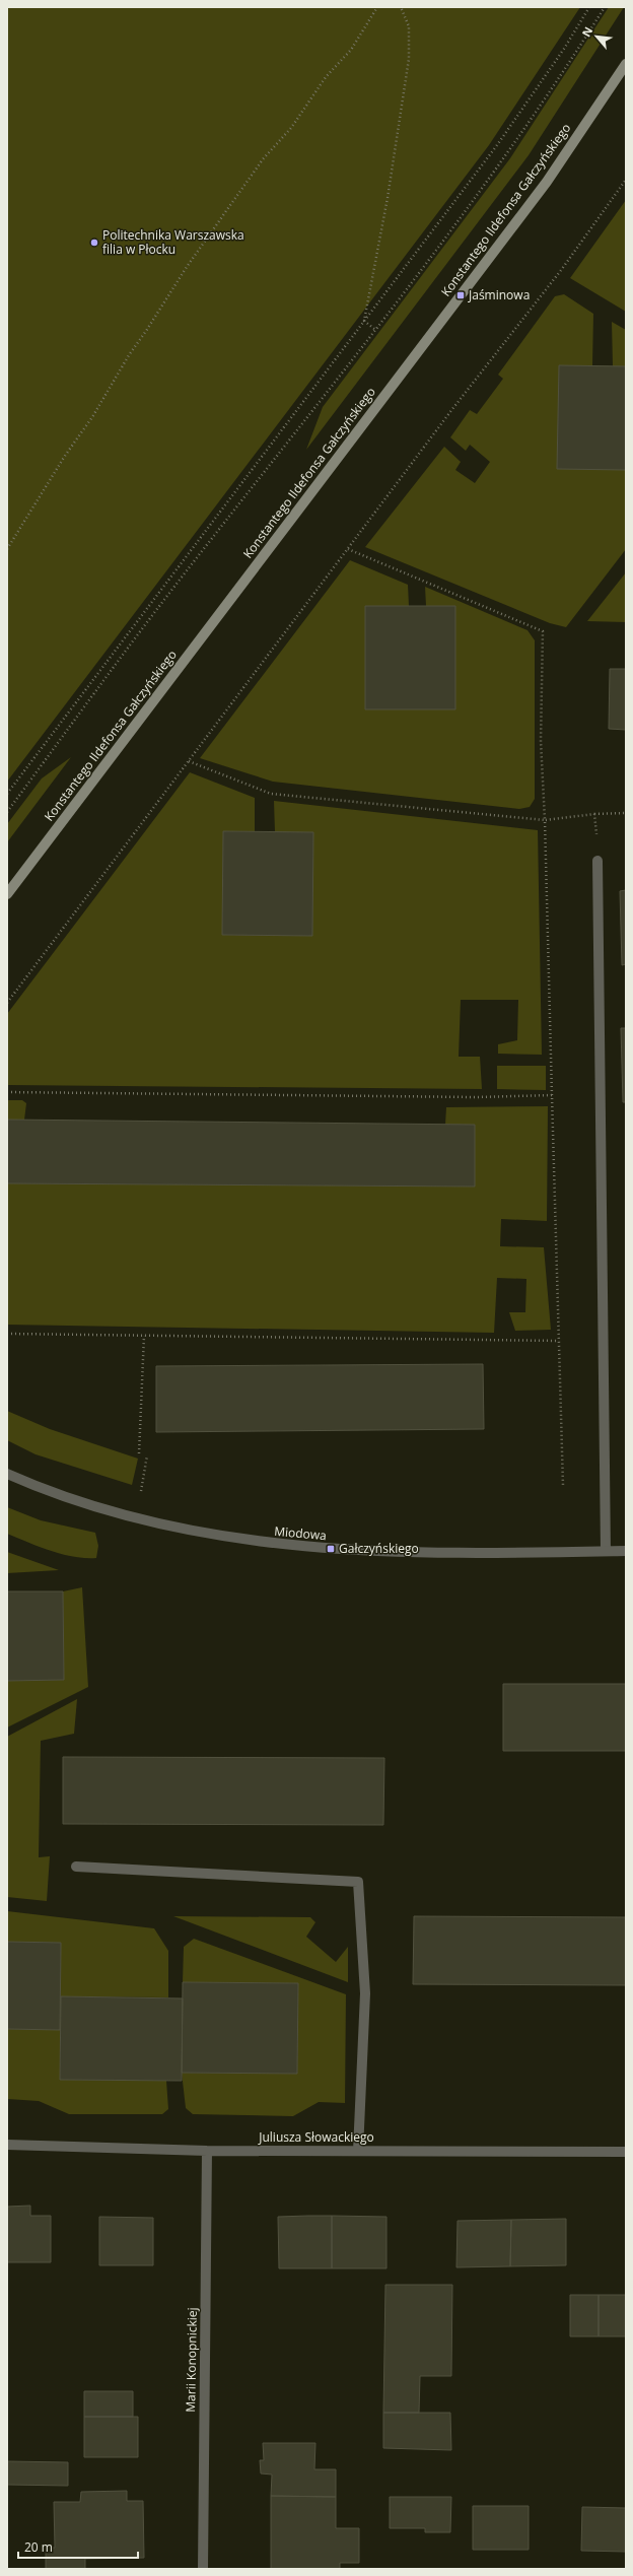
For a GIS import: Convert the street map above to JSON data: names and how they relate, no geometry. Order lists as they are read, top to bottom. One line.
{"streets":{"street":["Konstantego Ildefonsa Gałczyńskiego","Miodowa","Juliusza Słowackiego","Marii Konopnickiej"]},"crossings":[["Juliusza Słowackiego","Marii Konopnickiej"]],"places":{"other":["Politechnika Warszawska filia w Płocku"],"transit":["Jaśminowa","Gałczyńskiego"]},"scale_bar":"20 m","north":"top left"}
